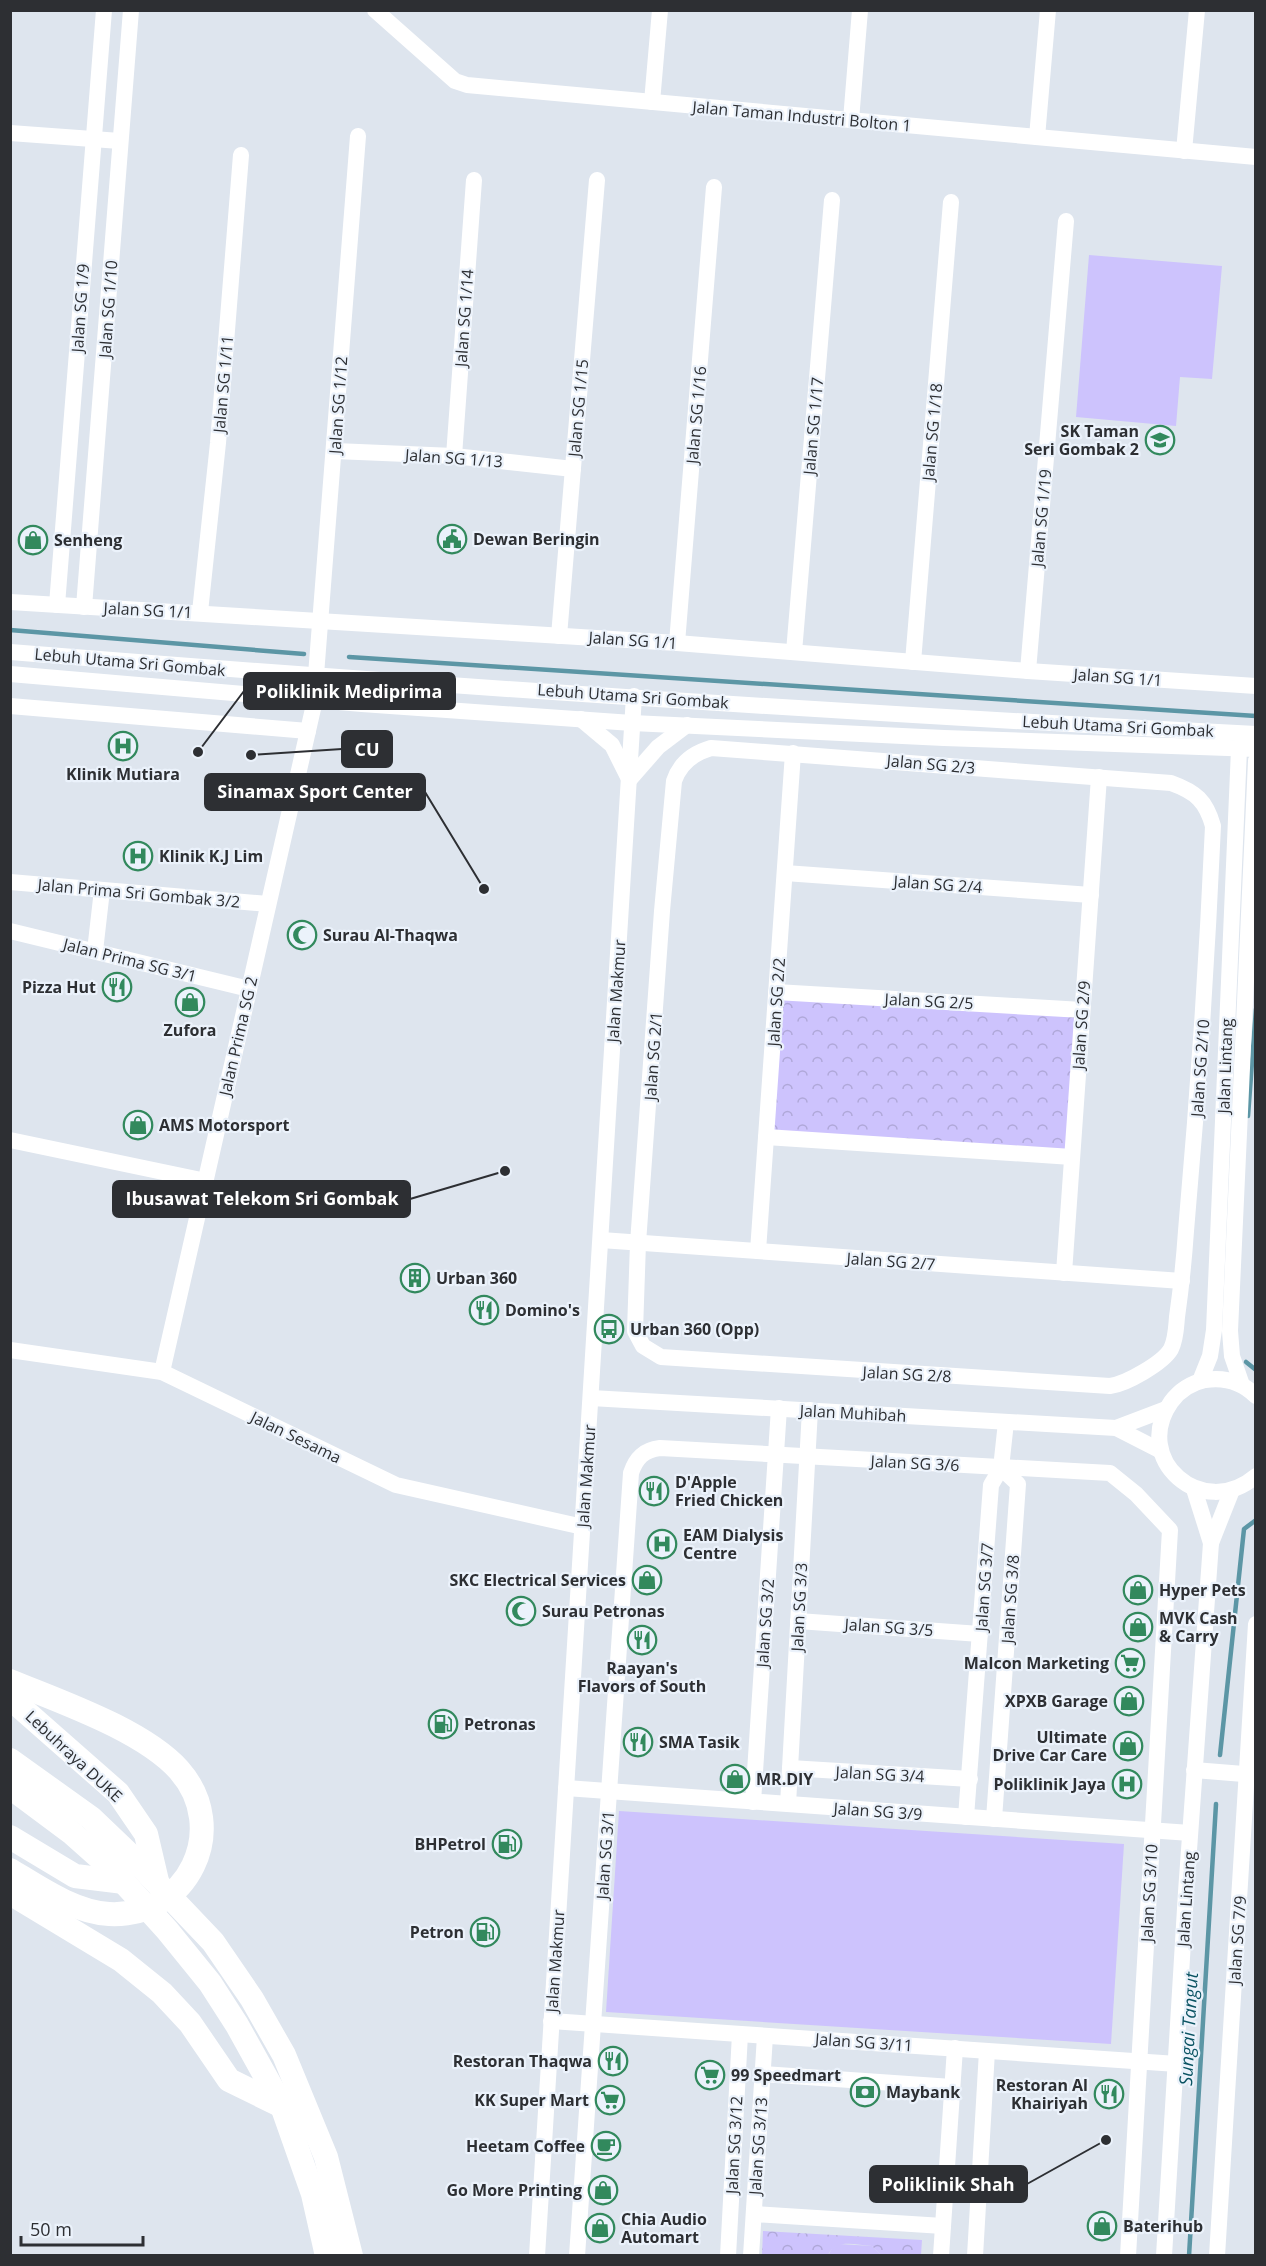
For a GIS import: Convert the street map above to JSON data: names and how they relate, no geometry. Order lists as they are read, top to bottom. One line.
{"streets":{"highway":["Lebuhraya DUKE"],"street":["Jalan Taman Industri Bolton 1","Jalan SG 1/9","Jalan SG 1/10","Jalan SG 1/14","Jalan SG 1/11","Jalan SG 1/12","Jalan SG 1/15","Jalan SG 1/16","Jalan SG 1/17","Jalan SG 1/18","Jalan SG 1/13","Jalan SG 1/19","Jalan SG 1/1","Lebuh Utama Sri Gombak","Jalan SG 2/3","Jalan SG 2/4","Jalan Prima Sri Gombak 3/2","Jalan Prima SG 3/1","Jalan Makmur","Jalan SG 2/5","Jalan SG 2/2","Jalan SG 2/9","Jalan Prima SG 2","Jalan SG 2/1","Jalan Lintang","Jalan SG 2/10","Jalan SG 2/7","Jalan SG 2/8","Jalan Muhibah","Jalan Sesama","Jalan SG 3/6","Jalan SG 3/7","Jalan SG 3/8","Jalan SG 3/3","Jalan SG 3/2","Jalan SG 3/5","Jalan SG 3/4","Jalan SG 3/9","Jalan SG 3/1","Jalan SG 3/10","Jalan SG 7/9","Jalan SG 3/11","Jalan SG 3/12","Jalan SG 3/13"]},"crossings":[["Jalan SG 1/9","Jalan SG 1/1"],["Jalan SG 1/10","Jalan SG 1/1"],["Jalan SG 1/14","Jalan SG 1/13"],["Jalan SG 1/11","Jalan SG 1/1"],["Jalan SG 1/12","Jalan SG 1/13"],["Jalan SG 1/12","Jalan SG 1/1"],["Jalan SG 1/12","Lebuh Utama Sri Gombak"],["Jalan SG 1/15","Jalan SG 1/13"],["Jalan SG 1/15","Jalan SG 1/1"],["Jalan SG 1/16","Jalan SG 1/1"],["Jalan SG 1/17","Jalan SG 1/1"],["Jalan SG 1/18","Jalan SG 1/1"],["Jalan SG 1/19","Jalan SG 1/1"],["Lebuh Utama Sri Gombak","Jalan Makmur"],["Lebuh Utama Sri Gombak","Jalan Prima SG 2"],["Lebuh Utama Sri Gombak","Jalan Lintang"],["Jalan SG 2/3","Jalan SG 2/2"],["Jalan SG 2/3","Jalan SG 2/9"],["Jalan SG 2/3","Jalan SG 2/1"],["Jalan SG 2/3","Jalan SG 2/10"],["Jalan SG 2/4","Jalan SG 2/2"],["Jalan SG 2/4","Jalan SG 2/9"],["Jalan Prima Sri Gombak 3/2","Jalan Prima SG 2"],["Jalan Prima SG 3/1","Jalan Prima SG 2"],["Jalan Makmur","Jalan SG 2/7"],["Jalan Makmur","Jalan Muhibah"],["Jalan Makmur","Jalan Sesama"],["Jalan Makmur","Jalan SG 3/9"],["Jalan Makmur","Jalan SG 3/11"],["Jalan SG 2/5","Jalan SG 2/2"],["Jalan SG 2/5","Jalan SG 2/9"],["Jalan SG 2/2","Jalan SG 2/7"],["Jalan SG 2/9","Jalan SG 2/7"],["Jalan Prima SG 2","Jalan Sesama"],["Jalan SG 2/1","Jalan SG 2/7"],["Jalan SG 2/1","Jalan SG 2/8"],["Jalan Lintang","Jalan SG 3/9"],["Jalan Lintang","Jalan SG 3/11"],["Jalan SG 2/10","Jalan SG 2/7"],["Jalan SG 2/10","Jalan SG 2/8"],["Jalan Muhibah","Jalan SG 3/3"],["Jalan Muhibah","Jalan SG 3/2"],["Jalan SG 3/6","Jalan SG 3/7"],["Jalan SG 3/6","Jalan SG 3/8"],["Jalan SG 3/6","Jalan SG 3/3"],["Jalan SG 3/6","Jalan SG 3/2"],["Jalan SG 3/6","Jalan SG 3/1"],["Jalan SG 3/6","Jalan SG 3/10"],["Jalan SG 3/7","Jalan SG 3/8"],["Jalan SG 3/7","Jalan SG 3/5"],["Jalan SG 3/7","Jalan SG 3/4"],["Jalan SG 3/7","Jalan SG 3/9"],["Jalan SG 3/8","Jalan SG 3/9"],["Jalan SG 3/3","Jalan SG 3/5"],["Jalan SG 3/3","Jalan SG 3/4"],["Jalan SG 3/3","Jalan SG 3/9"],["Jalan SG 3/2","Jalan SG 3/9"],["Jalan SG 3/9","Jalan SG 3/1"],["Jalan SG 3/9","Jalan SG 3/10"],["Jalan SG 3/1","Jalan SG 3/11"],["Jalan SG 3/10","Jalan SG 3/11"],["Jalan SG 3/11","Jalan SG 3/12"],["Jalan SG 3/11","Jalan SG 3/13"]],"water":["Sungai Tangut"],"places":{"school or university":["SK Taman Seri Gombak 2"],"public building":["Dewan Beringin"],"shop":["Senheng","Zufora","AMS Motorsport","SKC Electrical Services","Hyper Pets","MVK Cash & Carry","XPXB Garage","Ultimate Drive Car Care","MR.DIY","Go More Printing","Baterihub","Chia Audio Automart"],"hospital":["Klinik Mutiara","Klinik K.J Lim","EAM Dialysis Centre","Poliklinik Jaya"],"other":["Poliklinik Mediprima","CU","Sinamax Sport Center","Ibusawat Telekom Sri Gombak","Poliklinik Shah"],"mosque":["Surau Al-Thaqwa","Surau Petronas"],"restaurant":["Pizza Hut","Domino's","D'Apple Fried Chicken","Raayan's Flavors of South","SMA Tasik","Restoran Thaqwa","Restoran Al Khairiyah"],"building":["Urban 360"],"bus stop":["Urban 360 (Opp)"],"supermarket":["Malcon Marketing","99 Speedmart","KK Super Mart"],"fuel station":["Petronas","BHPetrol","Petron"],"bank":["Maybank"],"cafe":["Heetam Coffee"]},"scale_bar":"50 m"}
